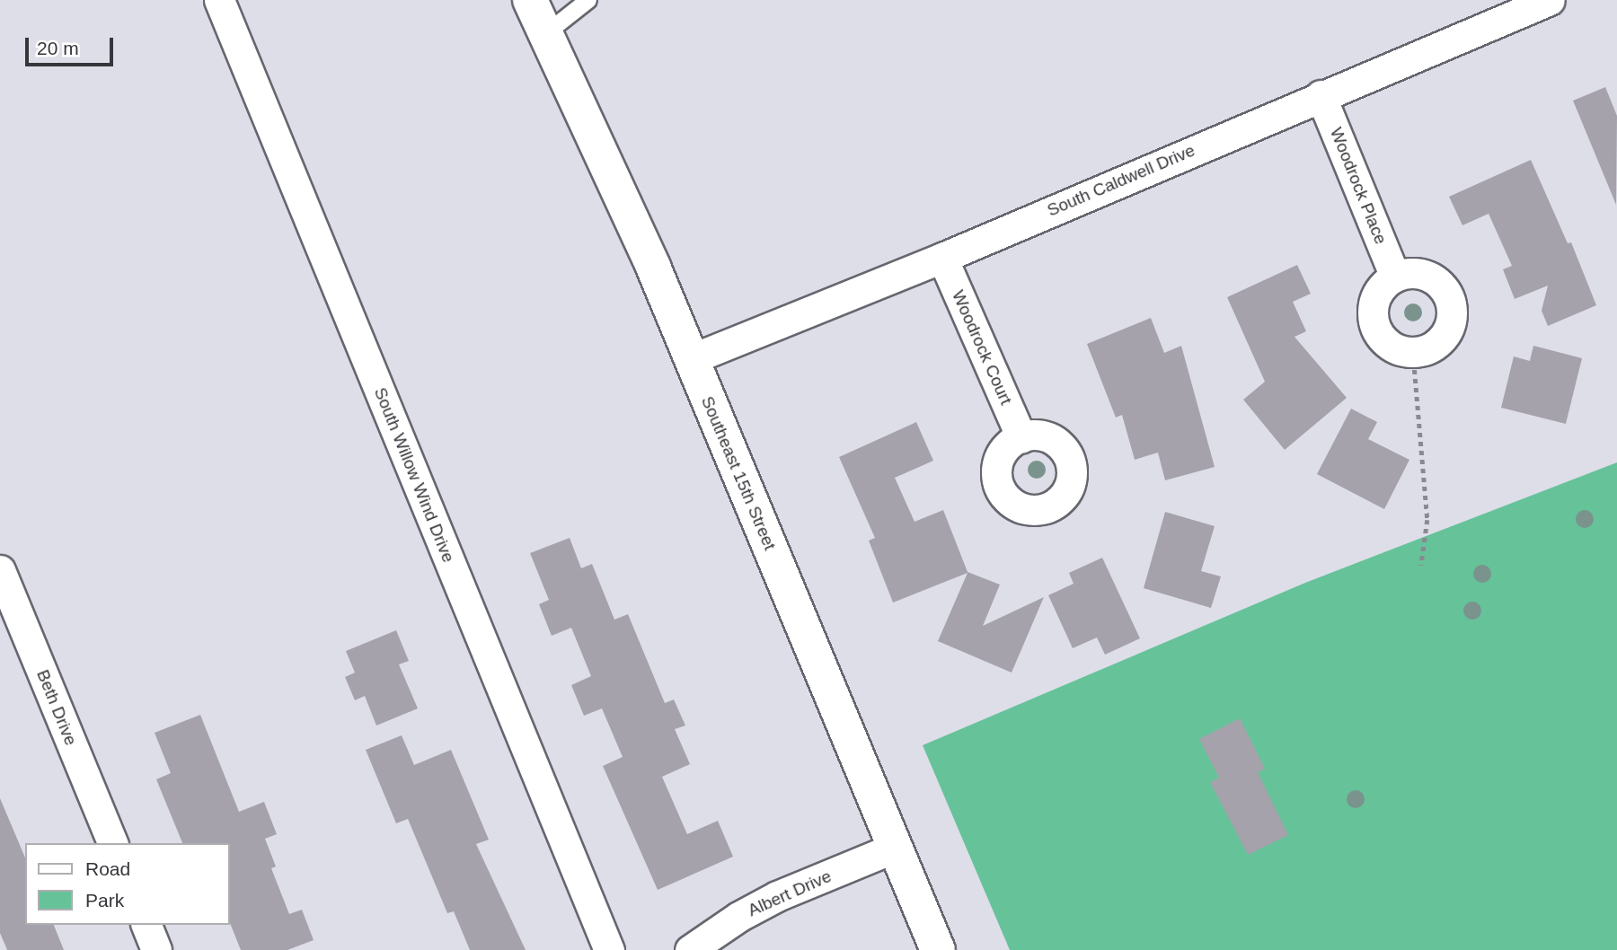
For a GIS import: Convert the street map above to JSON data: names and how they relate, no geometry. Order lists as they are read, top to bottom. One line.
{"streets":{"main road":["Southeast 15th Street"],"street":["South Caldwell Drive","Woodrock Place","Woodrock Court","South Willow Wind Drive","Beth Drive","Albert Drive"]},"crossings":[["South Caldwell Drive","Woodrock Place"],["South Caldwell Drive","Woodrock Court"],["South Caldwell Drive","Southeast 15th Street"],["Southeast 15th Street","Albert Drive"]],"legend":["Road","Park"],"scale_bar":"20 m"}
